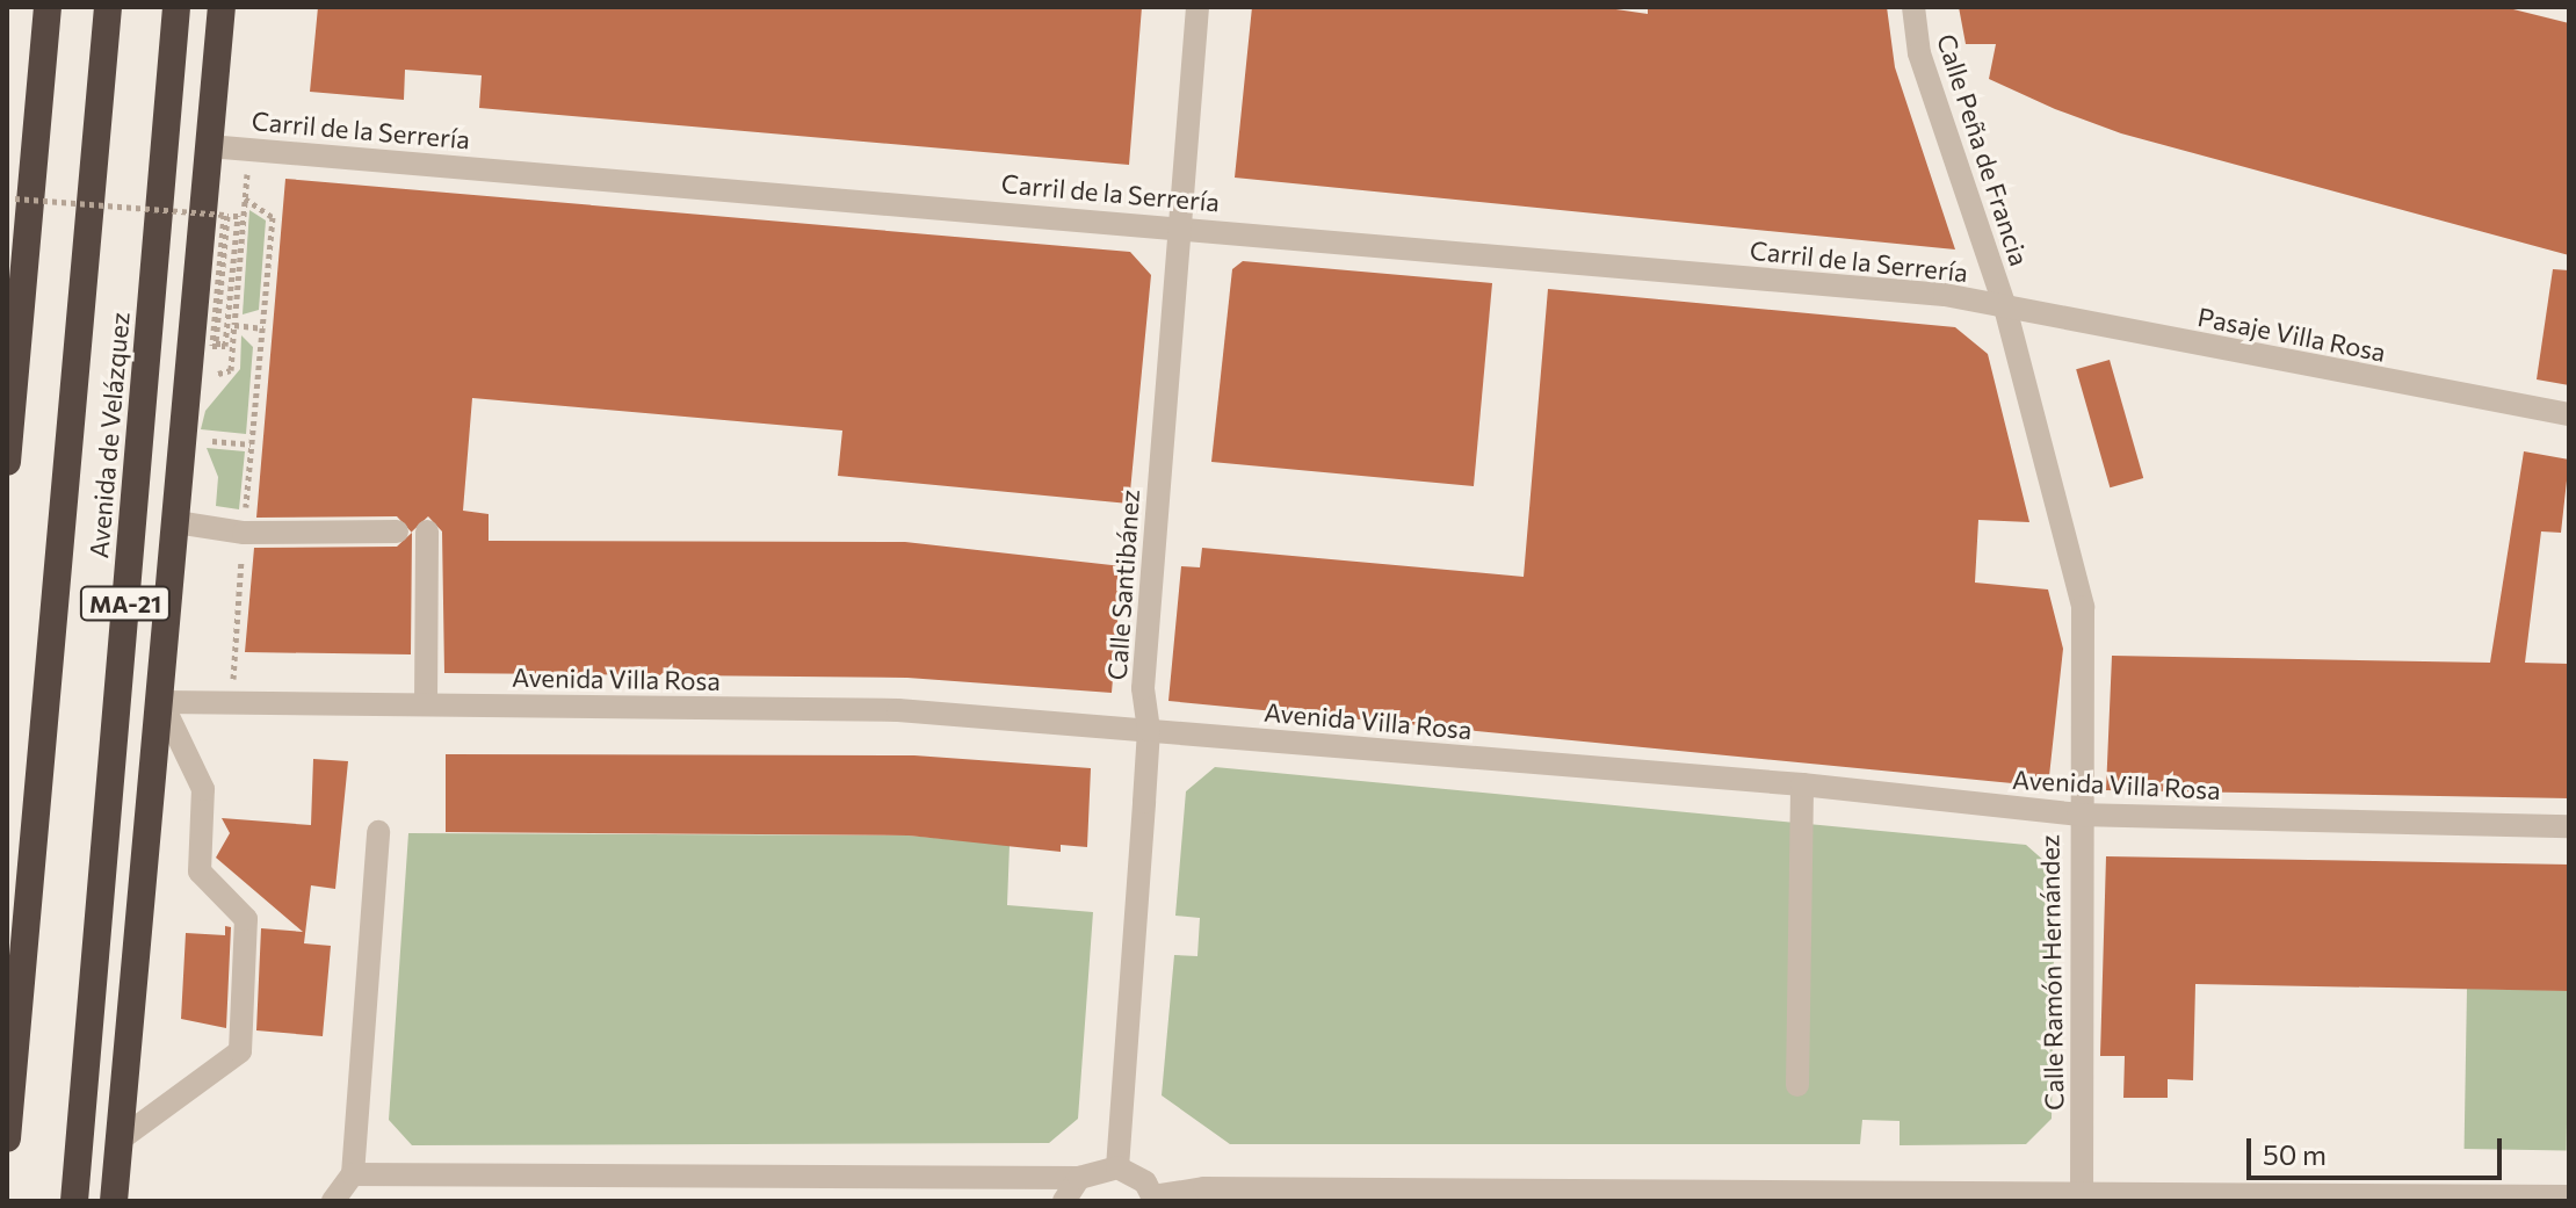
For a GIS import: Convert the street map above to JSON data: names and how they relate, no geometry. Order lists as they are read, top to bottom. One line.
{"streets":{"highway":["Avenida de Velázquez","MA-21"],"street":["Carril de la Serrería","Calle Peña de Francia","Pasaje Villa Rosa","Calle Santibánez","Avenida Villa Rosa","Calle Ramón Hernández"]},"crossings":[["Carril de la Serrería","Calle Peña de Francia"],["Carril de la Serrería","Pasaje Villa Rosa"],["Carril de la Serrería","Calle Santibánez"],["Carril de la Serrería","Calle Ramón Hernández"],["Calle Peña de Francia","Pasaje Villa Rosa"],["Calle Peña de Francia","Calle Ramón Hernández"],["Pasaje Villa Rosa","Calle Ramón Hernández"],["Calle Santibánez","Avenida Villa Rosa"],["Avenida Villa Rosa","Calle Ramón Hernández"]],"scale_bar":"50 m"}
